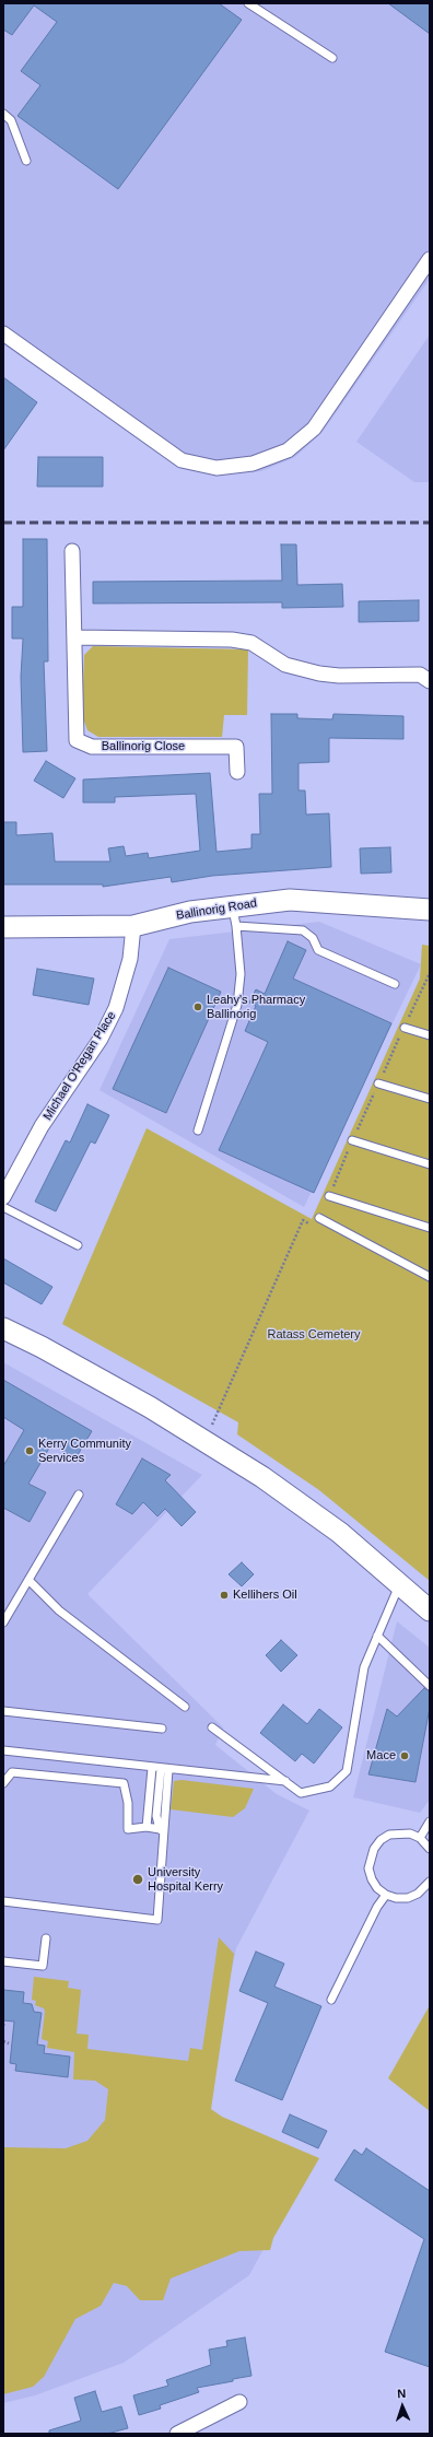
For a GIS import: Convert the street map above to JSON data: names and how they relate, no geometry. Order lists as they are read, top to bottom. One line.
{"streets":{"main road":["Ballinorig Road"],"street":["Ballinorig Close","Michael O'Regan Place"]},"crossings":[["Ballinorig Road","Michael O'Regan Place"]],"parks":["Ratass Cemetery"],"places":["Leahy's Pharmacy Ballinorig","Kerry Community Services","Kellihers Oil","Mace","University Hospital Kerry"],"north":"top"}
